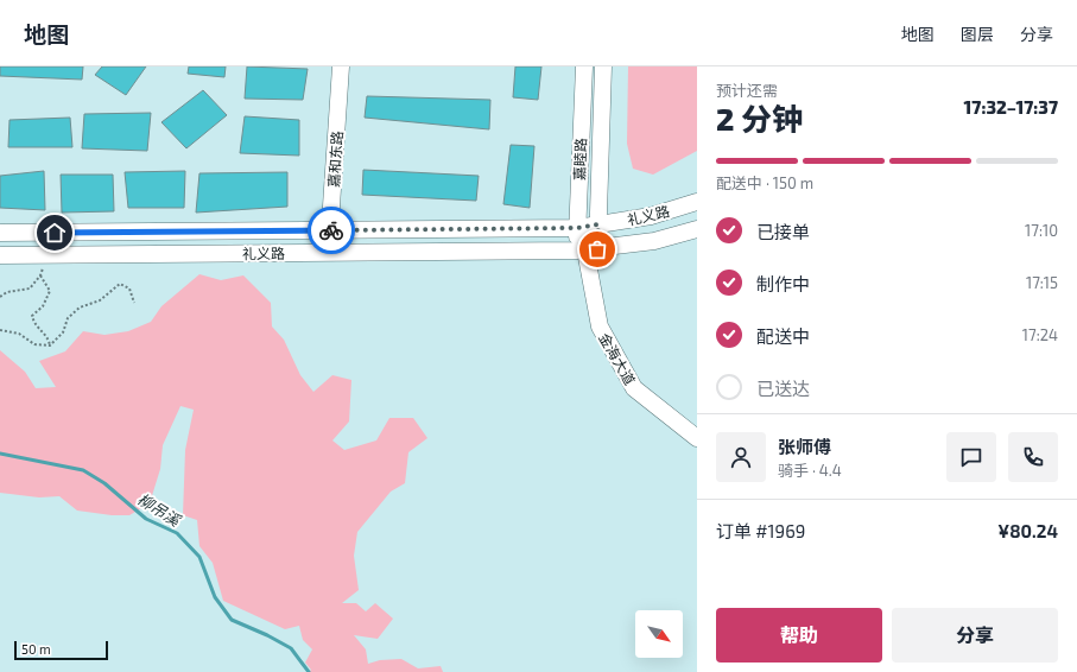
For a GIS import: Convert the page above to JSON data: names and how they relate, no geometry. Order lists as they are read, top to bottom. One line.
{"streets":{"main road":["嘉和东路","嘉睦路","礼义路","金海大道"]},"crossings":[["嘉和东路","礼义路"],["嘉睦路","礼义路"],["嘉睦路","金海大道"],["礼义路","金海大道"]],"water":["柳吊溪"],"scale_bar":"50 m","north":"bottom right","page":{"header":"地图","nav":["地图","图层","分享"],"heading":["2 分钟","预计还需","17:32–17:37"],"panel":["张师傅","骑手 · 4.4","订单 #1969","¥80.24"],"bar":"配送中 · 150 m","list":[["已接单","17:10"],["制作中","17:15"],["配送中","17:24"],"已送达"],"buttons":["帮助","分享"],"scale":"50 m"}}
